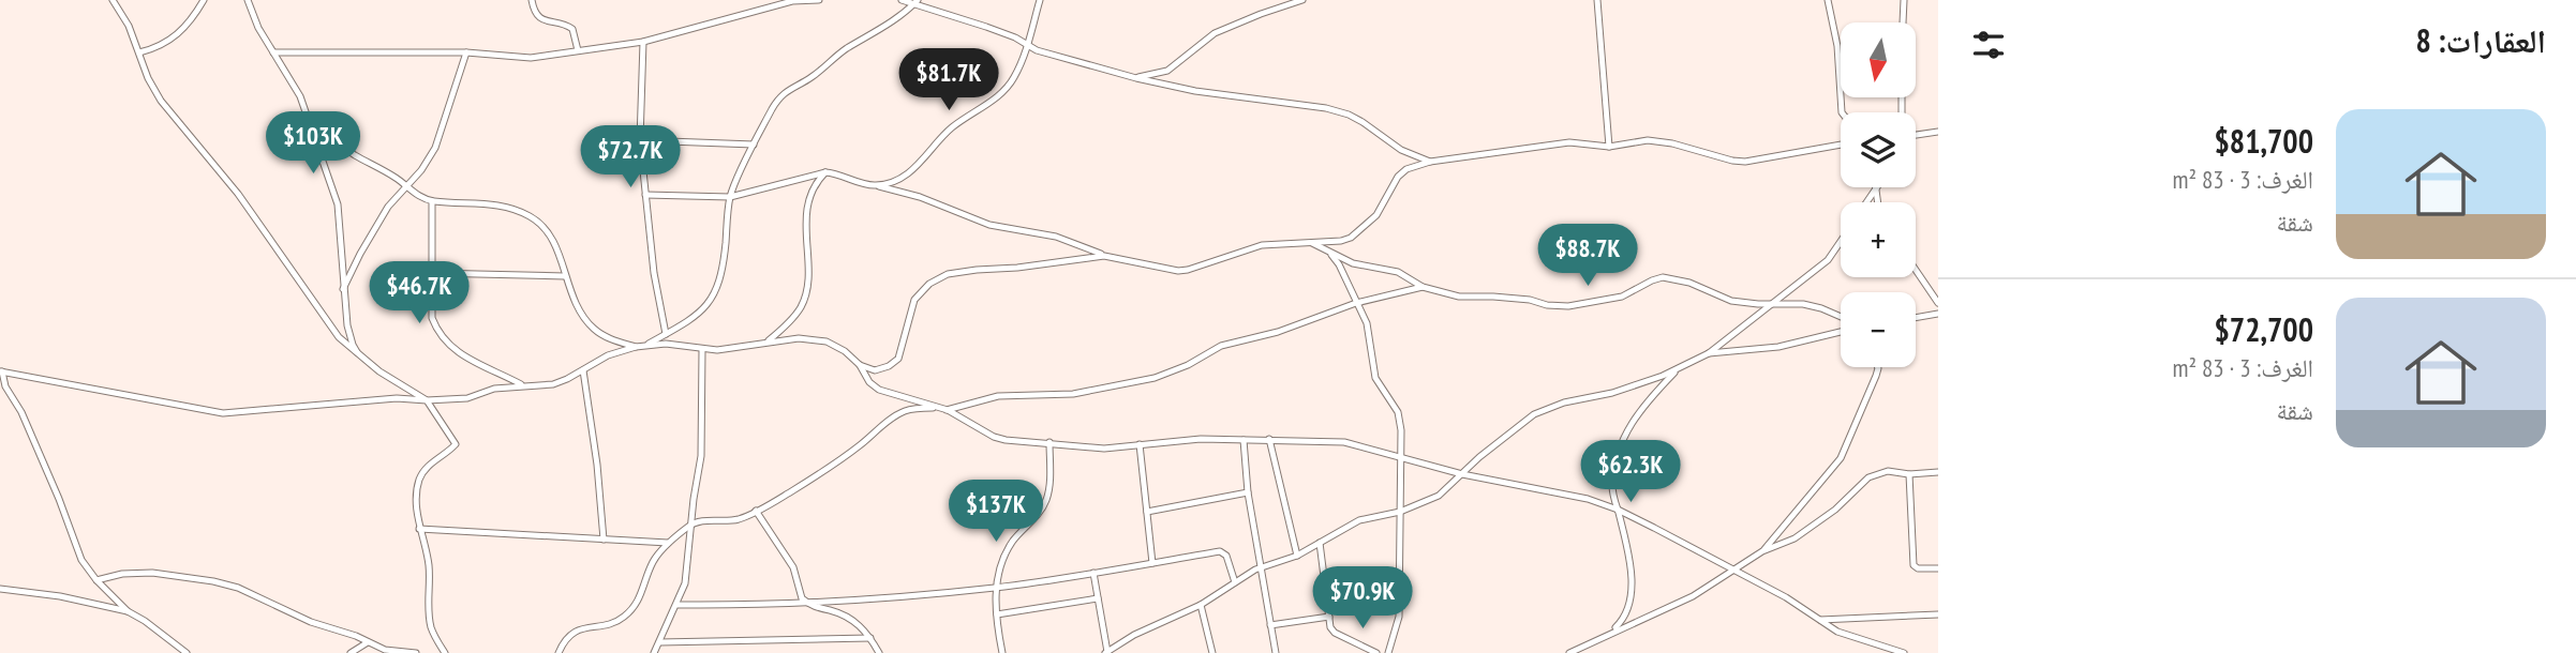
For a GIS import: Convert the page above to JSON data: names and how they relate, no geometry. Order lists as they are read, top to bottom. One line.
{"north":"bottom","page":{"heading":"العقارات: 8","map_buttons":["+","−"],"price":["$81.7K","$103K","$72.7K","$88.7K","$46.7K","$62.3K","$137K","$70.9K"],"list":[{"name":"$81,700","note":"الغرف: 3 · 83 m² · شقة"},{"name":"$72,700","note":"الغرف: 3 · 83 m² · شقة"}]}}
